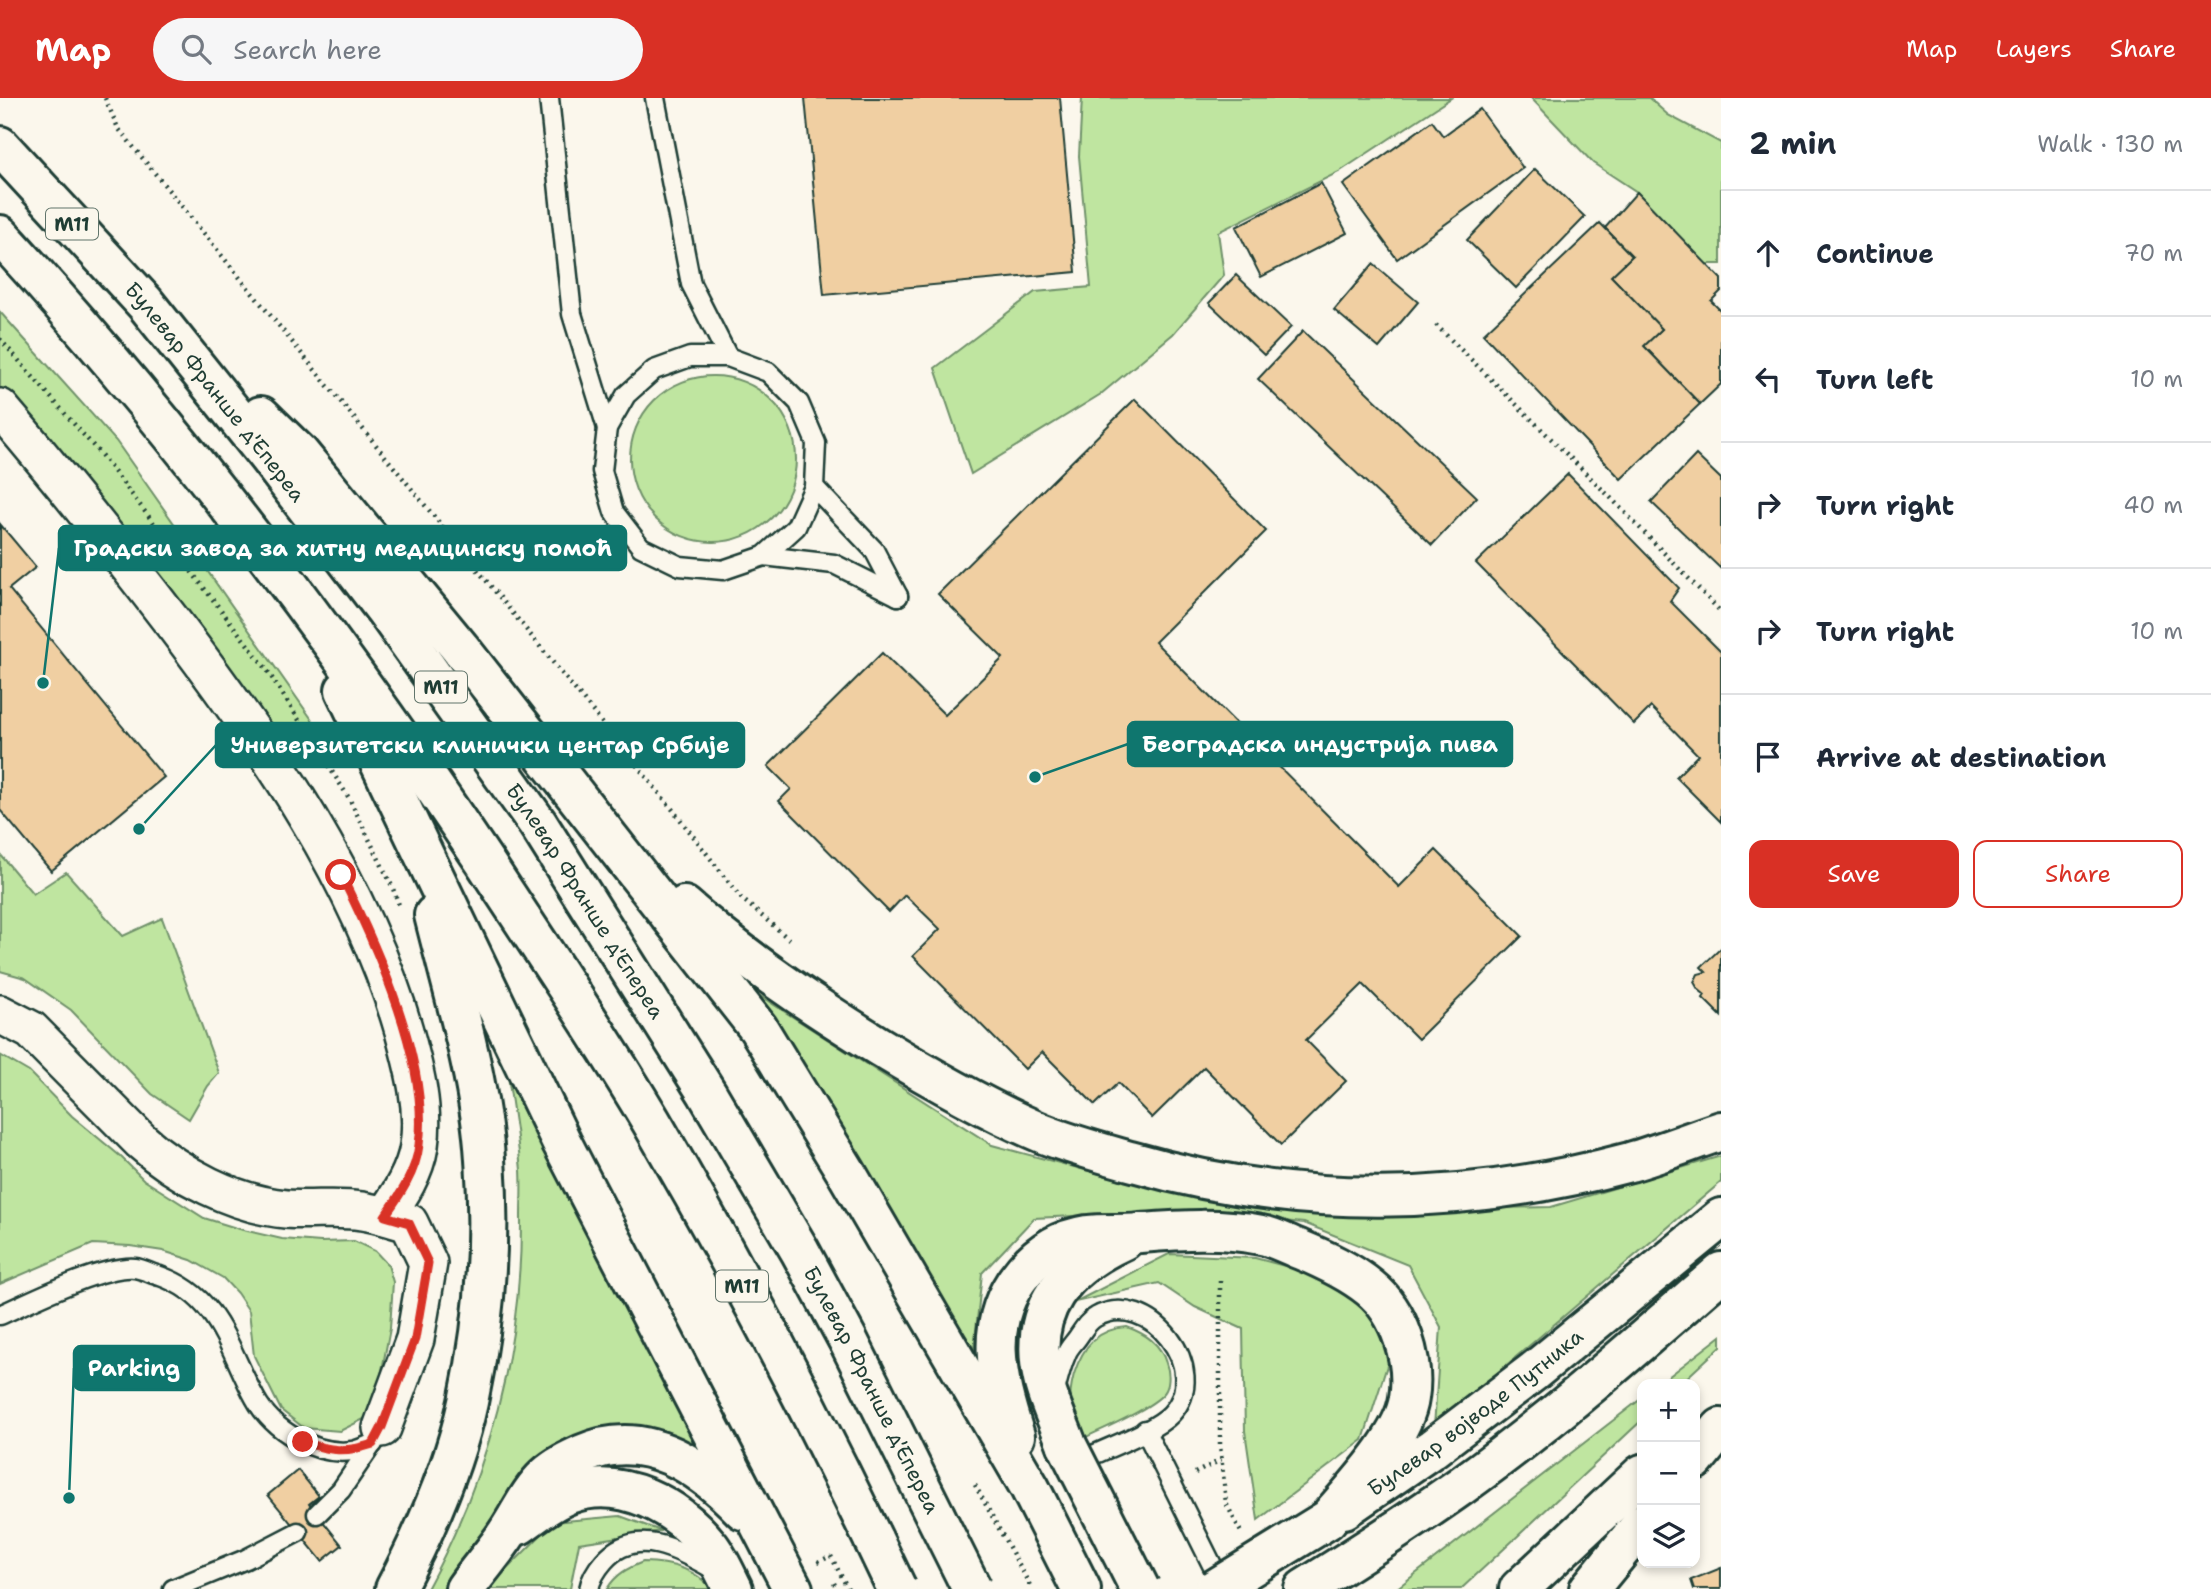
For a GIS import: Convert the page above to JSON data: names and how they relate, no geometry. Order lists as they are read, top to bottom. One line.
{"streets":{"main road":["M11","Булевар Франше д'Епереа","Булевар војводе Путника"]},"places":["Градски завод за хитну медицинску помоћ","Београдска индустрија пива","Универзитетски клинички центар Србије","Parking"],"page":{"header":"Map","search":"Search here","nav":["Map","Layers","Share"],"heading":["2 min","Walk · 130 m"],"list":[["Continue","70 m"],["Turn left","10 m"],["Turn right","40 m"],["Turn right","10 m"],"Arrive at destination"],"buttons":["Save","Share"],"map_buttons":["+","−"]}}
